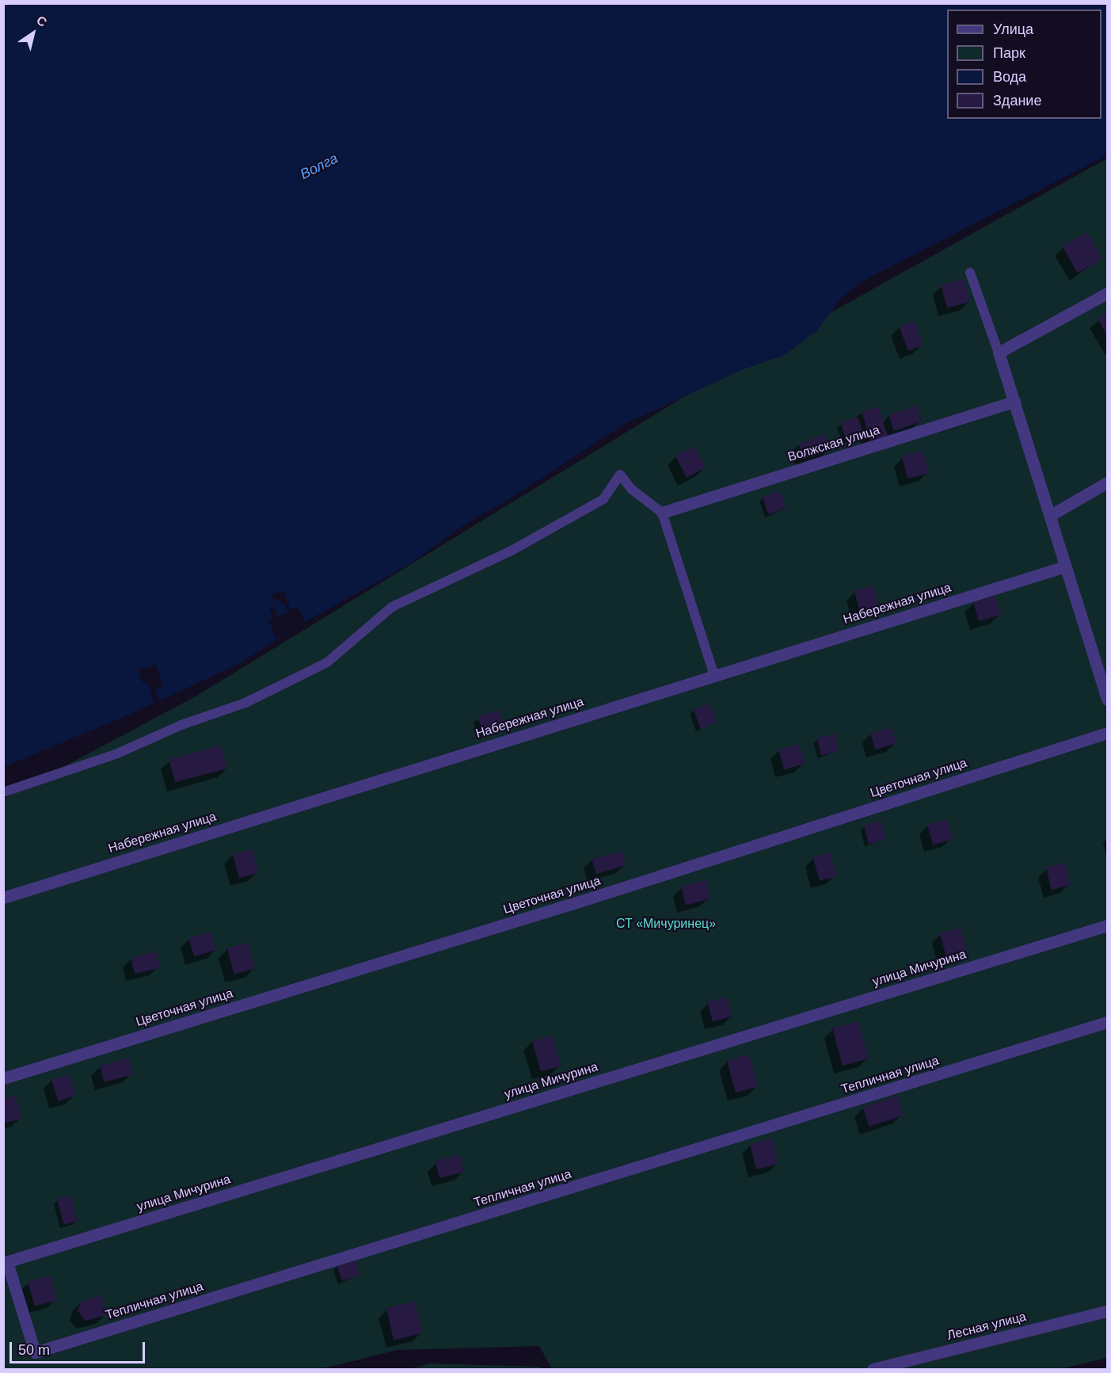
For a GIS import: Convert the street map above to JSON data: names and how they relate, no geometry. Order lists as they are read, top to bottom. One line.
{"streets":{"street":["Волжская улица","Набережная улица","Цветочная улица","улица Мичурина","Тепличная улица","Лесная улица"]},"crossings":[["улица Мичурина","Тепличная улица"]],"water":["Волга"],"parks":["СТ «Мичуринец»"],"legend":["Улица","Парк","Вода","Здание"],"scale_bar":"50 m","north":"top right"}
